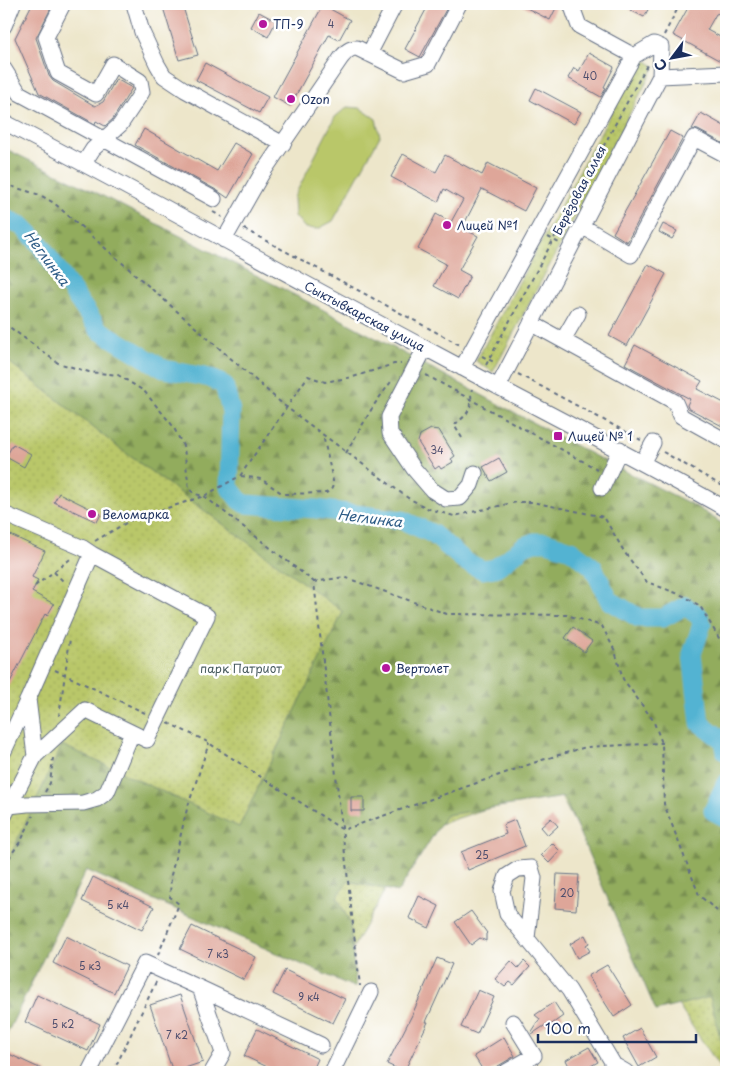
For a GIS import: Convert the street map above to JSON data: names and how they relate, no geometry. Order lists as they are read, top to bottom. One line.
{"streets":{"street":["Берёзовая аллея","Сыктывкарская улица"]},"crossings":[["Берёзовая аллея","Сыктывкарская улица"]],"water":["Неглинка"],"parks":["парк Патриот"],"places":{"other":["ТП-9","Ozon","Лицей №1","Веломарка","Вертолет"],"transit":["Лицей № 1"]},"house_numbers":["4","40","34","25","20","5 к4","7 к3","5 к3","9 к4","5 к2","7 к2"],"scale_bar":"100 m","north":"bottom left"}
